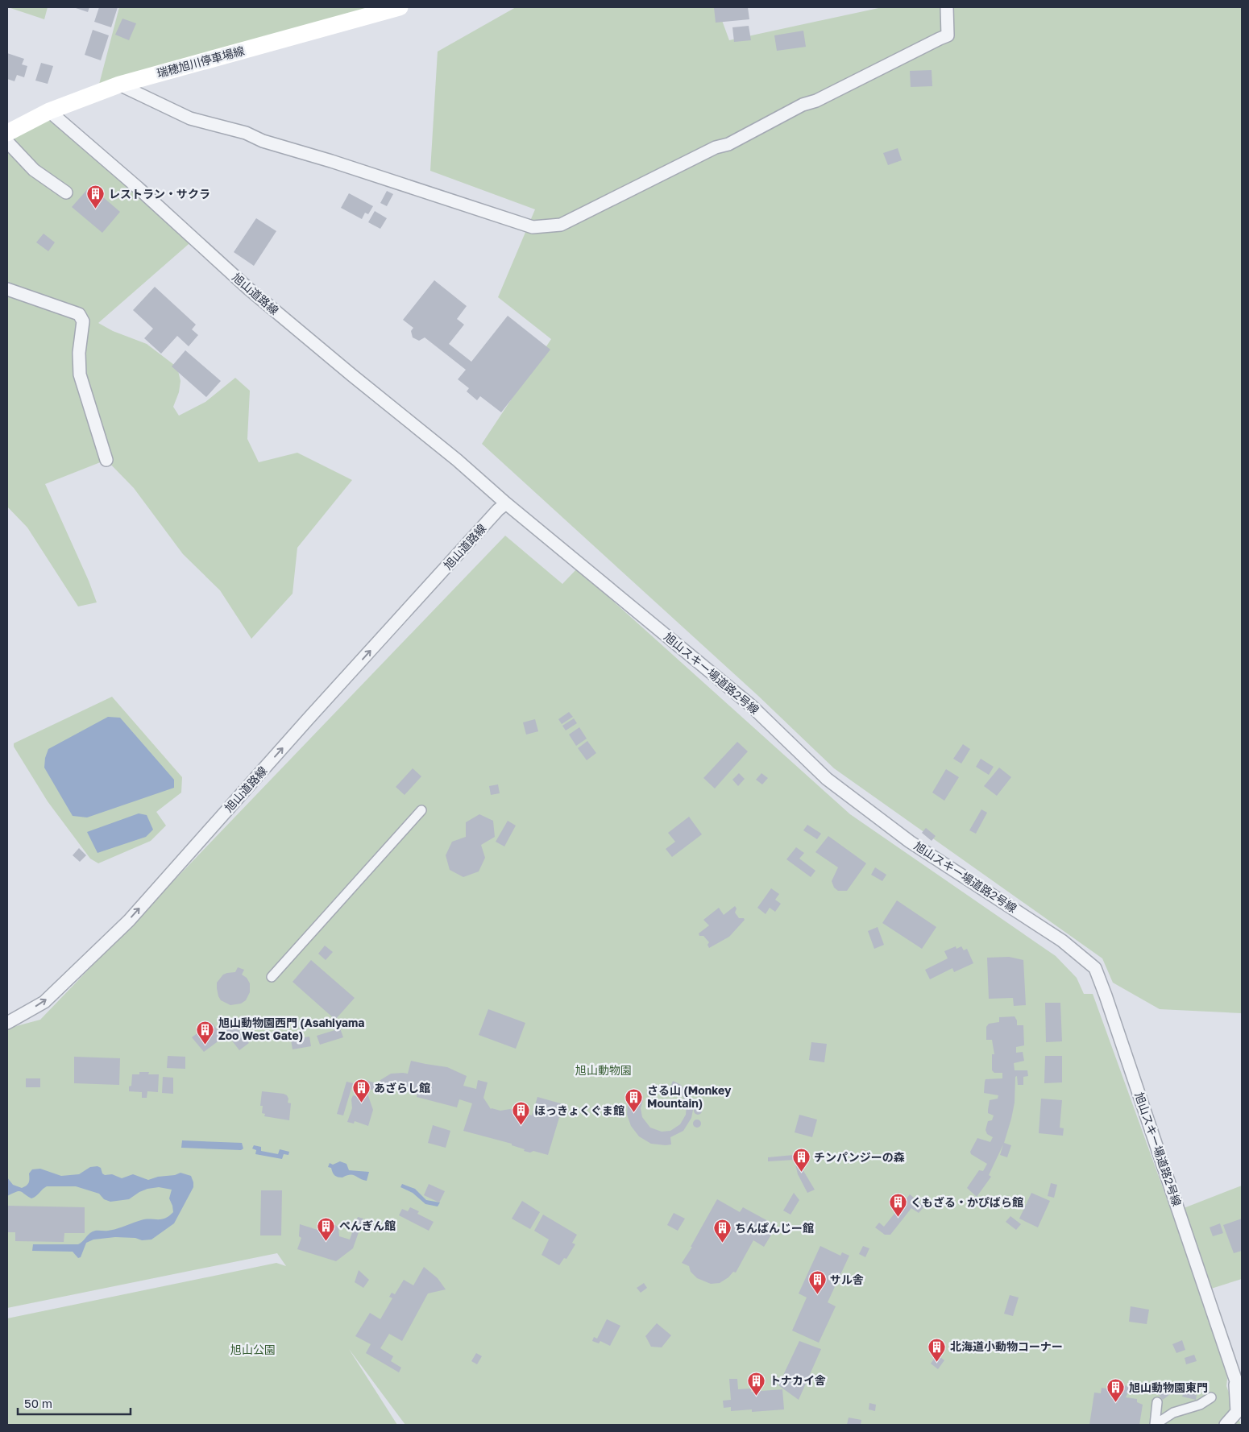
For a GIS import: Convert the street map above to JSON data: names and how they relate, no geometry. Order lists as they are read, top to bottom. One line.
{"streets":{"main road":["瑞穂旭川停車場線"],"street":["旭山道路線","旭山スキー場道路2号線"]},"crossings":[["瑞穂旭川停車場線","旭山道路線"],["旭山道路線","旭山スキー場道路2号線"]],"one_way":["旭山道路線"],"parks":["旭山動物園","旭山公園"],"places":{"building":["レストラン・サクラ","旭山動物園西門 (Asahiyama Zoo West Gate)","あざらし館","さる山 (Monkey Mountain)","ほっきょくぐま館","チンパンジーの森","くもざる・かぴばら館","ぺんぎん館","ちんぱんじー館","サル舎","北海道小動物コーナー","トナカイ舎","旭山動物園東門"]},"scale_bar":"50 m"}
